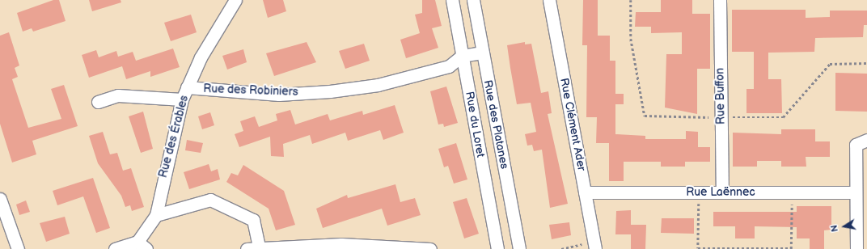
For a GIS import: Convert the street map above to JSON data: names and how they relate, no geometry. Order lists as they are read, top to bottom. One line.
{"streets":{"street":["Rue des Robiniers","Rue Buffon","Rue du Loret","Rue des Platanes","Rue Clément Ader","Rue des Érables","Rue Laënnec"]},"crossings":[["Rue des Robiniers","Rue du Loret"],["Rue des Robiniers","Rue des Platanes"],["Rue des Robiniers","Rue des Érables"],["Rue Buffon","Rue Laënnec"],["Rue Clément Ader","Rue Laënnec"]],"north":"left"}
